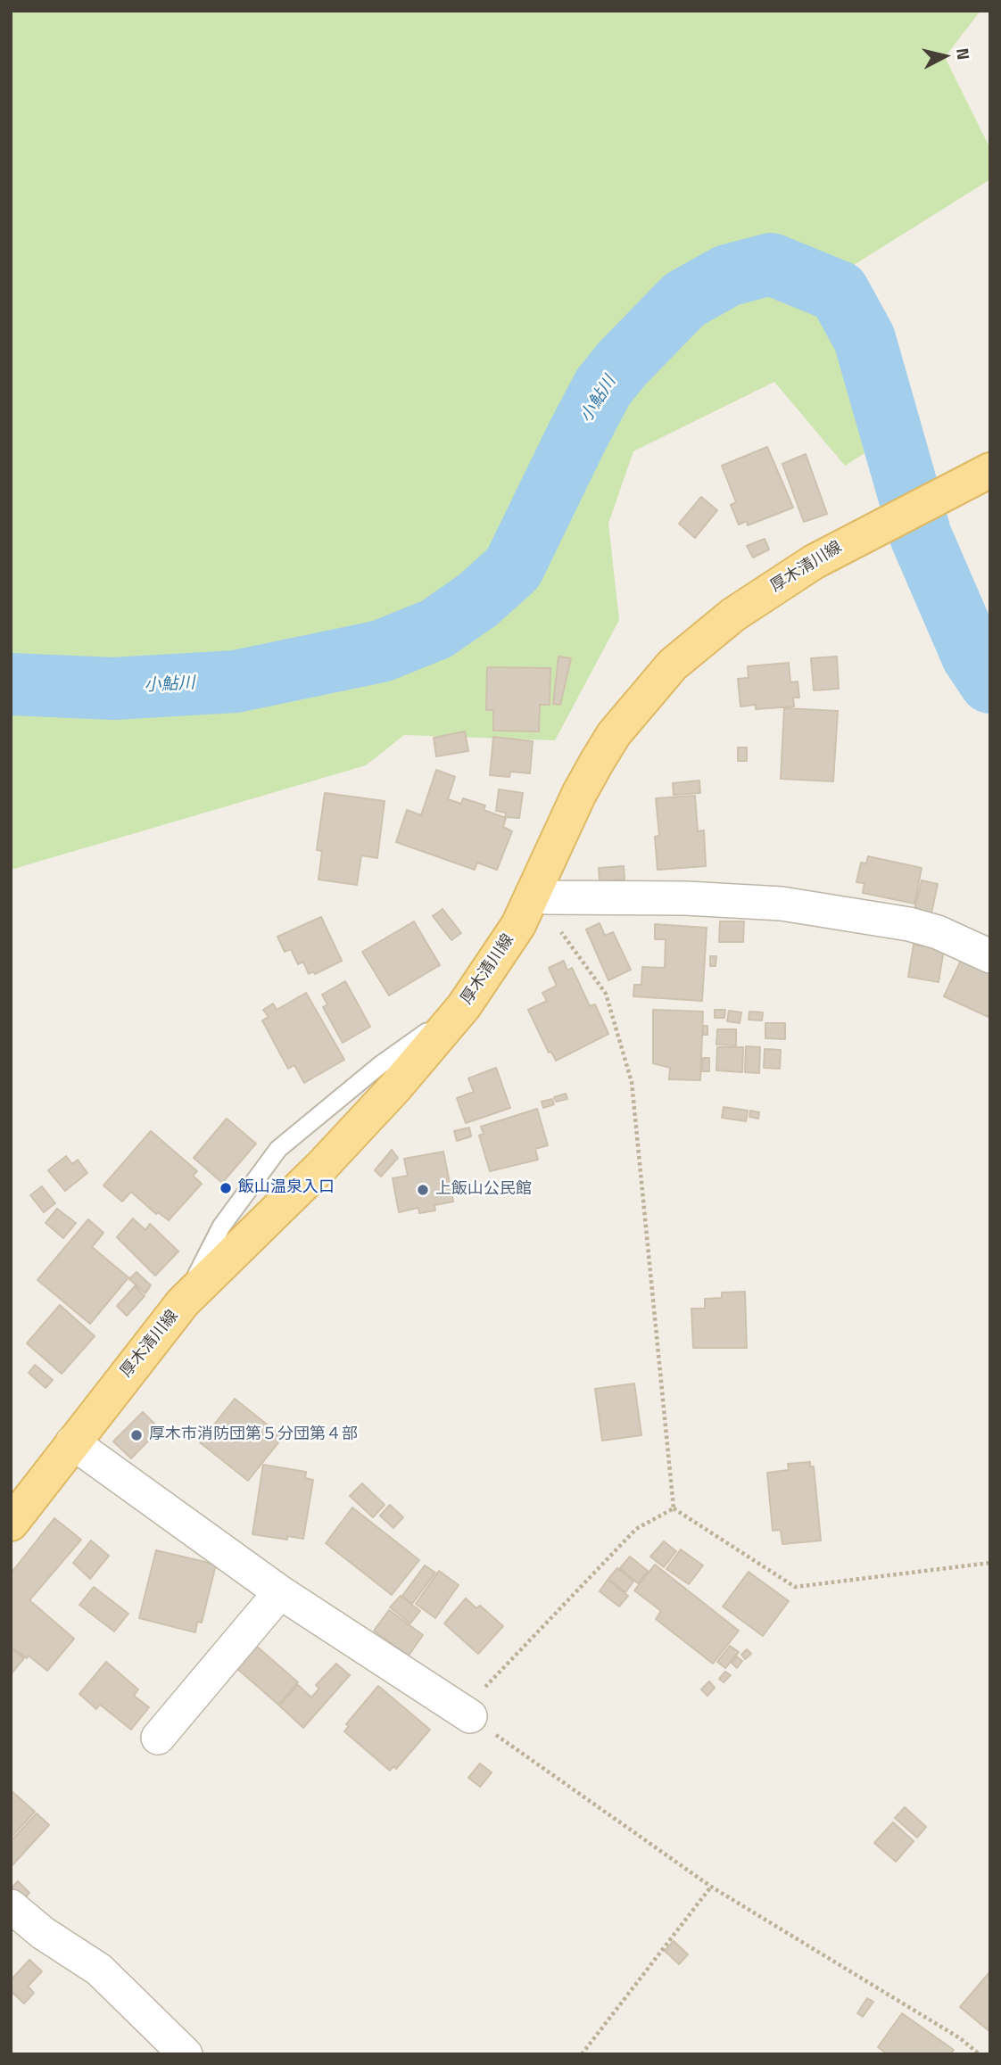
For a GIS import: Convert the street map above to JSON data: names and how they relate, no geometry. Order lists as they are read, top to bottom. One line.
{"streets":{"main road":["厚木清川線"]},"water":["小鮎川"],"places":["飯山温泉入口","上飯山公民館","厚木市消防団第５分団第４部"],"north":"right"}
